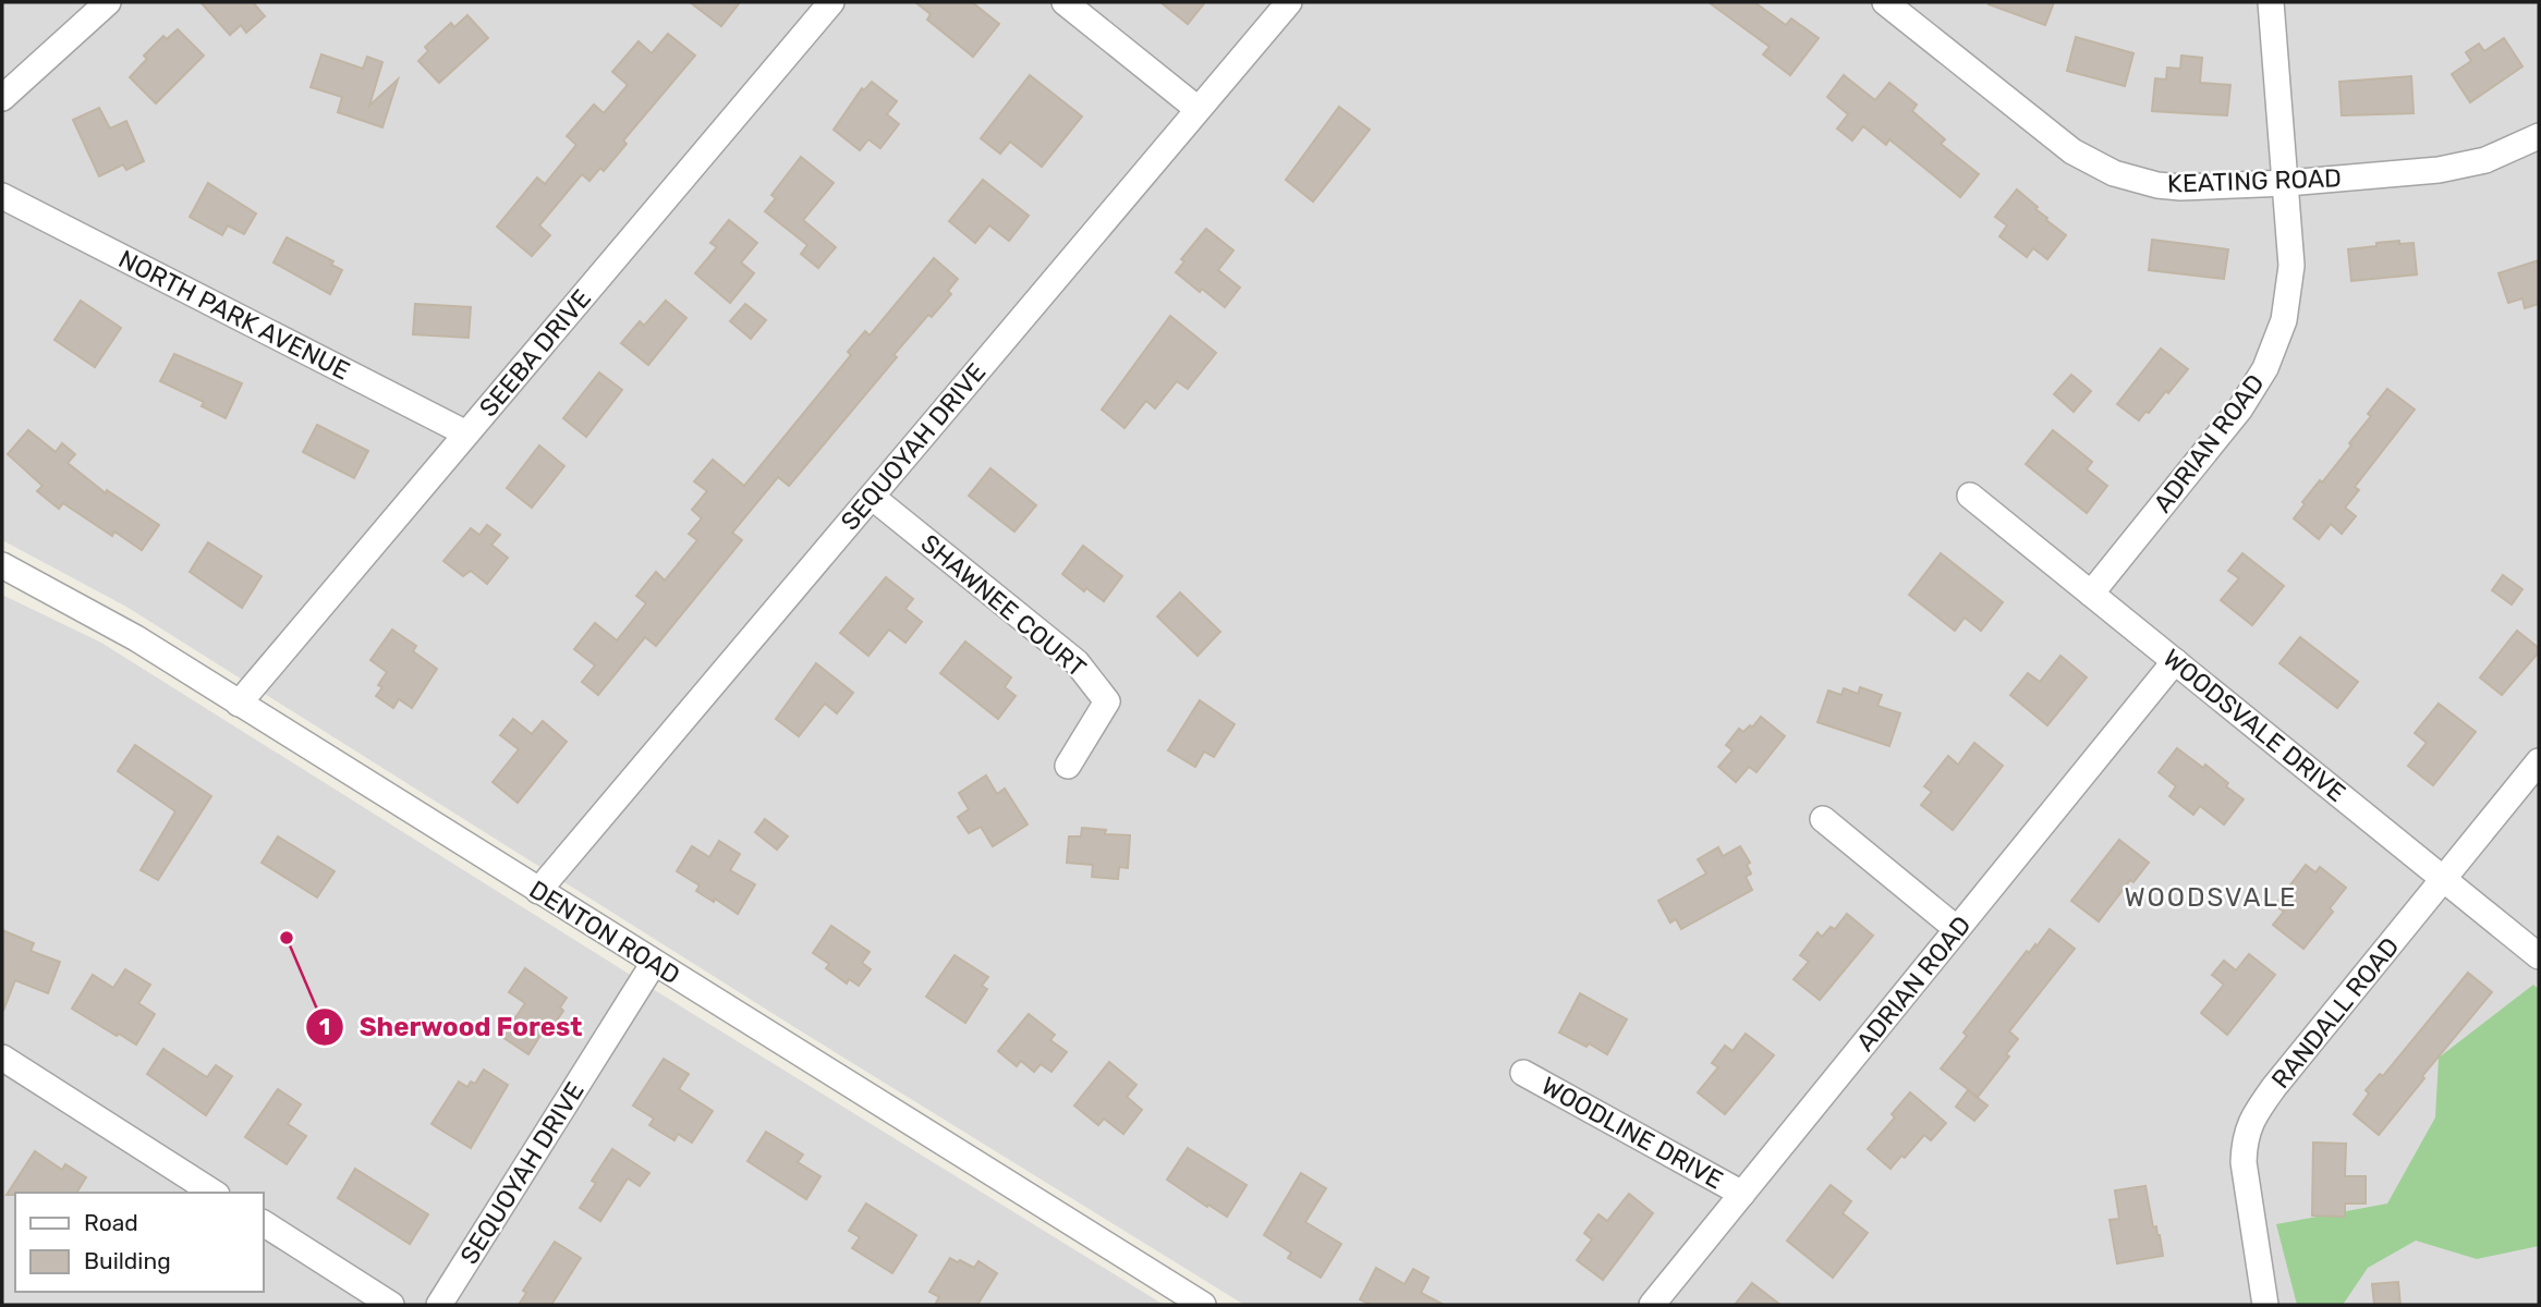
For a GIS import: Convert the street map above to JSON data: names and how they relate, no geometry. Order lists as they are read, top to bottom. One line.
{"streets":{"street":["KEATING ROAD","NORTH PARK AVENUE","SEEBA DRIVE","ADRIAN ROAD","SEQUOYAH DRIVE","SHAWNEE COURT","WOODSVALE DRIVE","DENTON ROAD","RANDALL ROAD","WOODLINE DRIVE"]},"crossings":[["KEATING ROAD","ADRIAN ROAD"],["NORTH PARK AVENUE","SEEBA DRIVE"],["SEEBA DRIVE","DENTON ROAD"],["ADRIAN ROAD","WOODSVALE DRIVE"],["ADRIAN ROAD","WOODLINE DRIVE"],["SEQUOYAH DRIVE","SHAWNEE COURT"],["SEQUOYAH DRIVE","DENTON ROAD"],["WOODSVALE DRIVE","RANDALL ROAD"]],"districts":["WOODSVALE"],"places":["Sherwood Forest"],"legend":["Road","Building"]}
